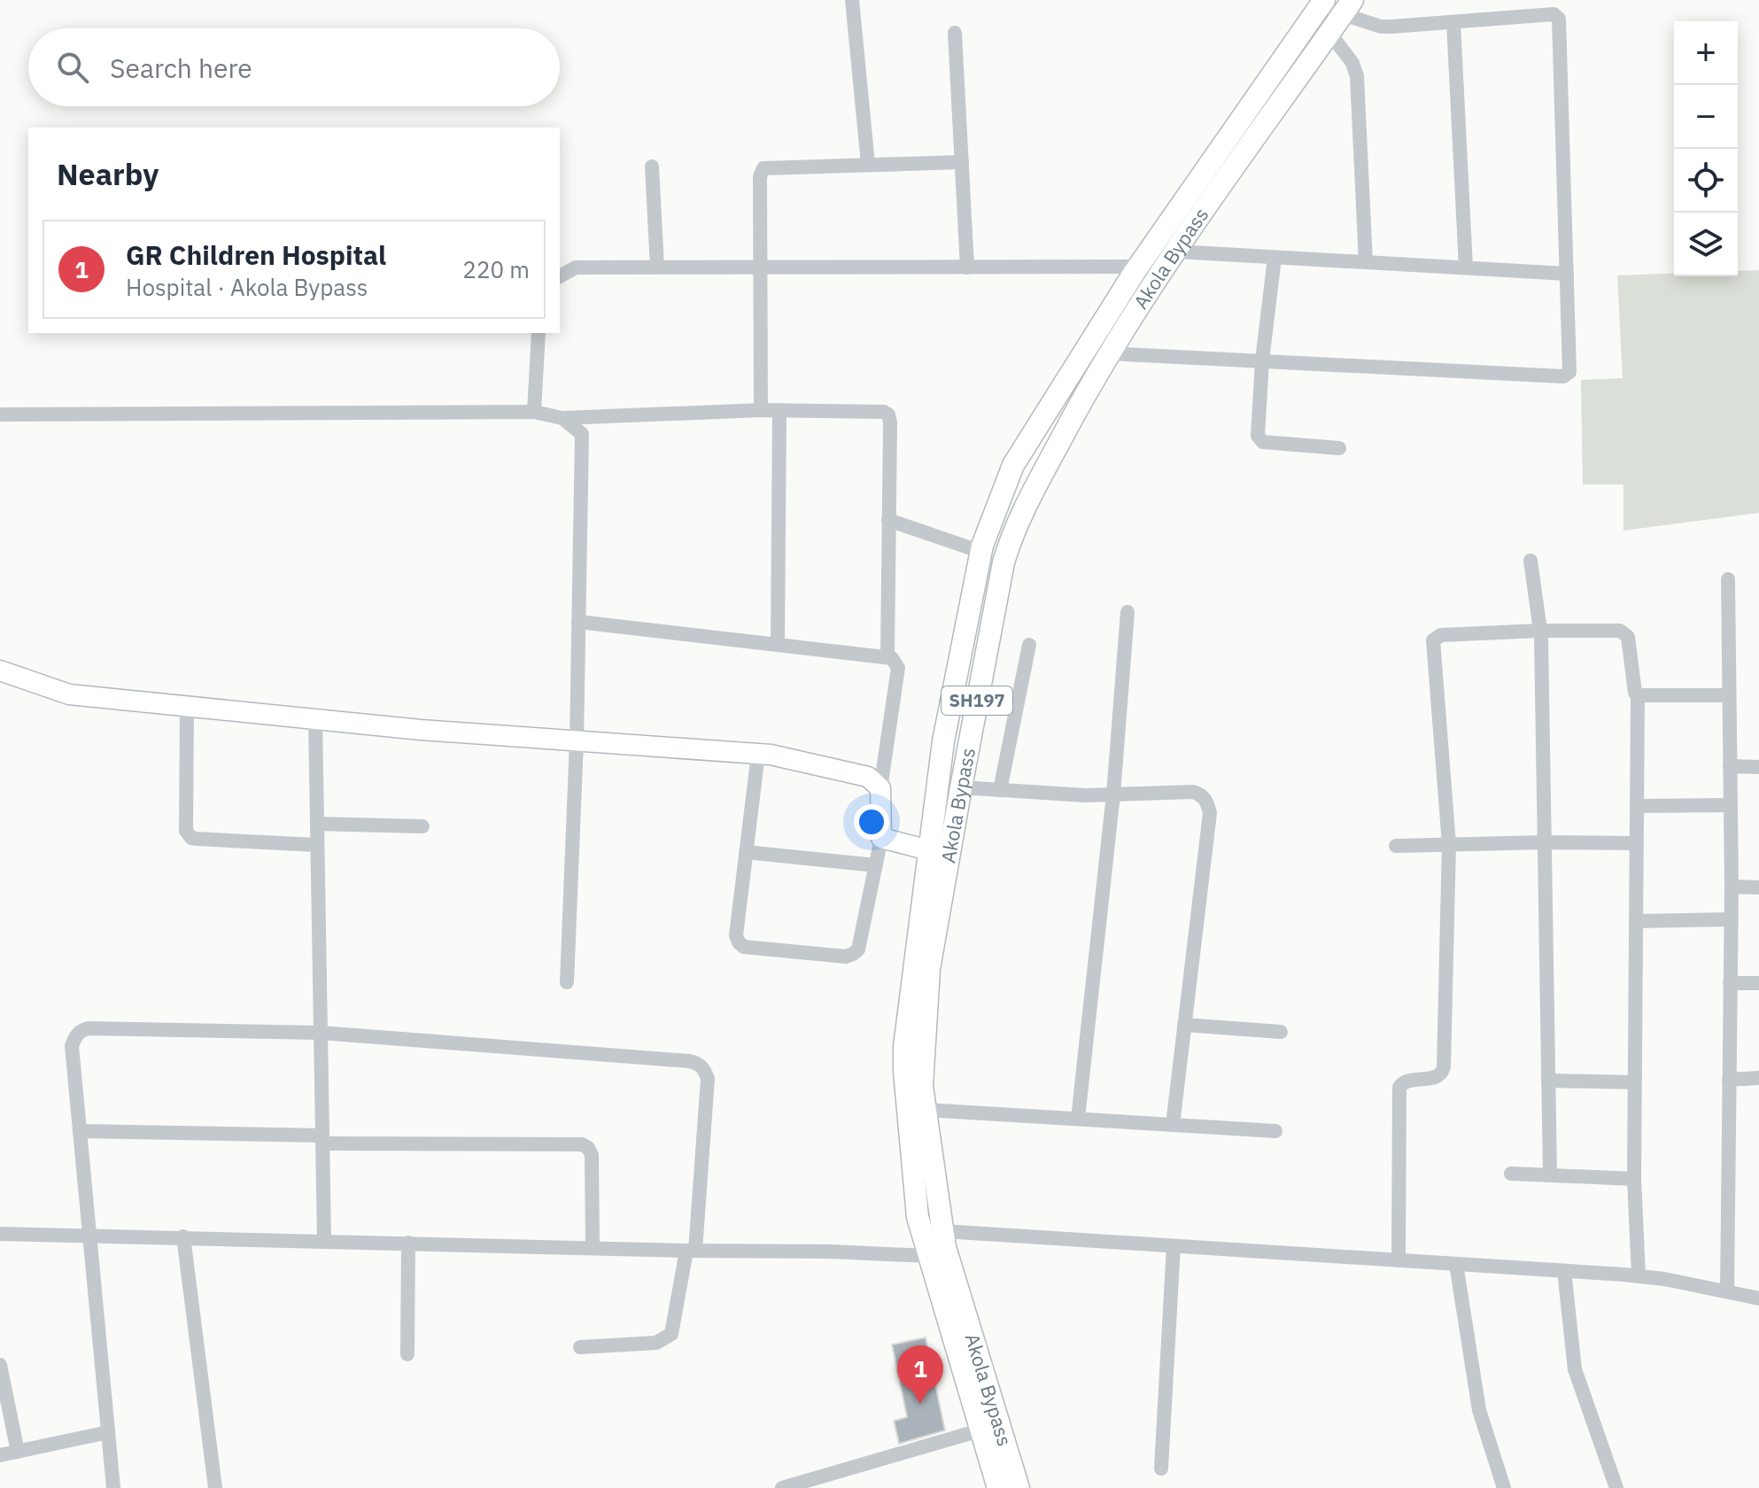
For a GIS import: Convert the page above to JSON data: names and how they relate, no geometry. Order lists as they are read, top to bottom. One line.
{"streets":{"main road":["Akola Bypass","SH197"]},"page":{"map_buttons":["+","−"],"search":"Search here","heading":"Nearby","list":[{"mark":"1","name":"GR Children Hospital","note":"Hospital · Akola Bypass","value":"220 m"}],"pins":"1"}}
